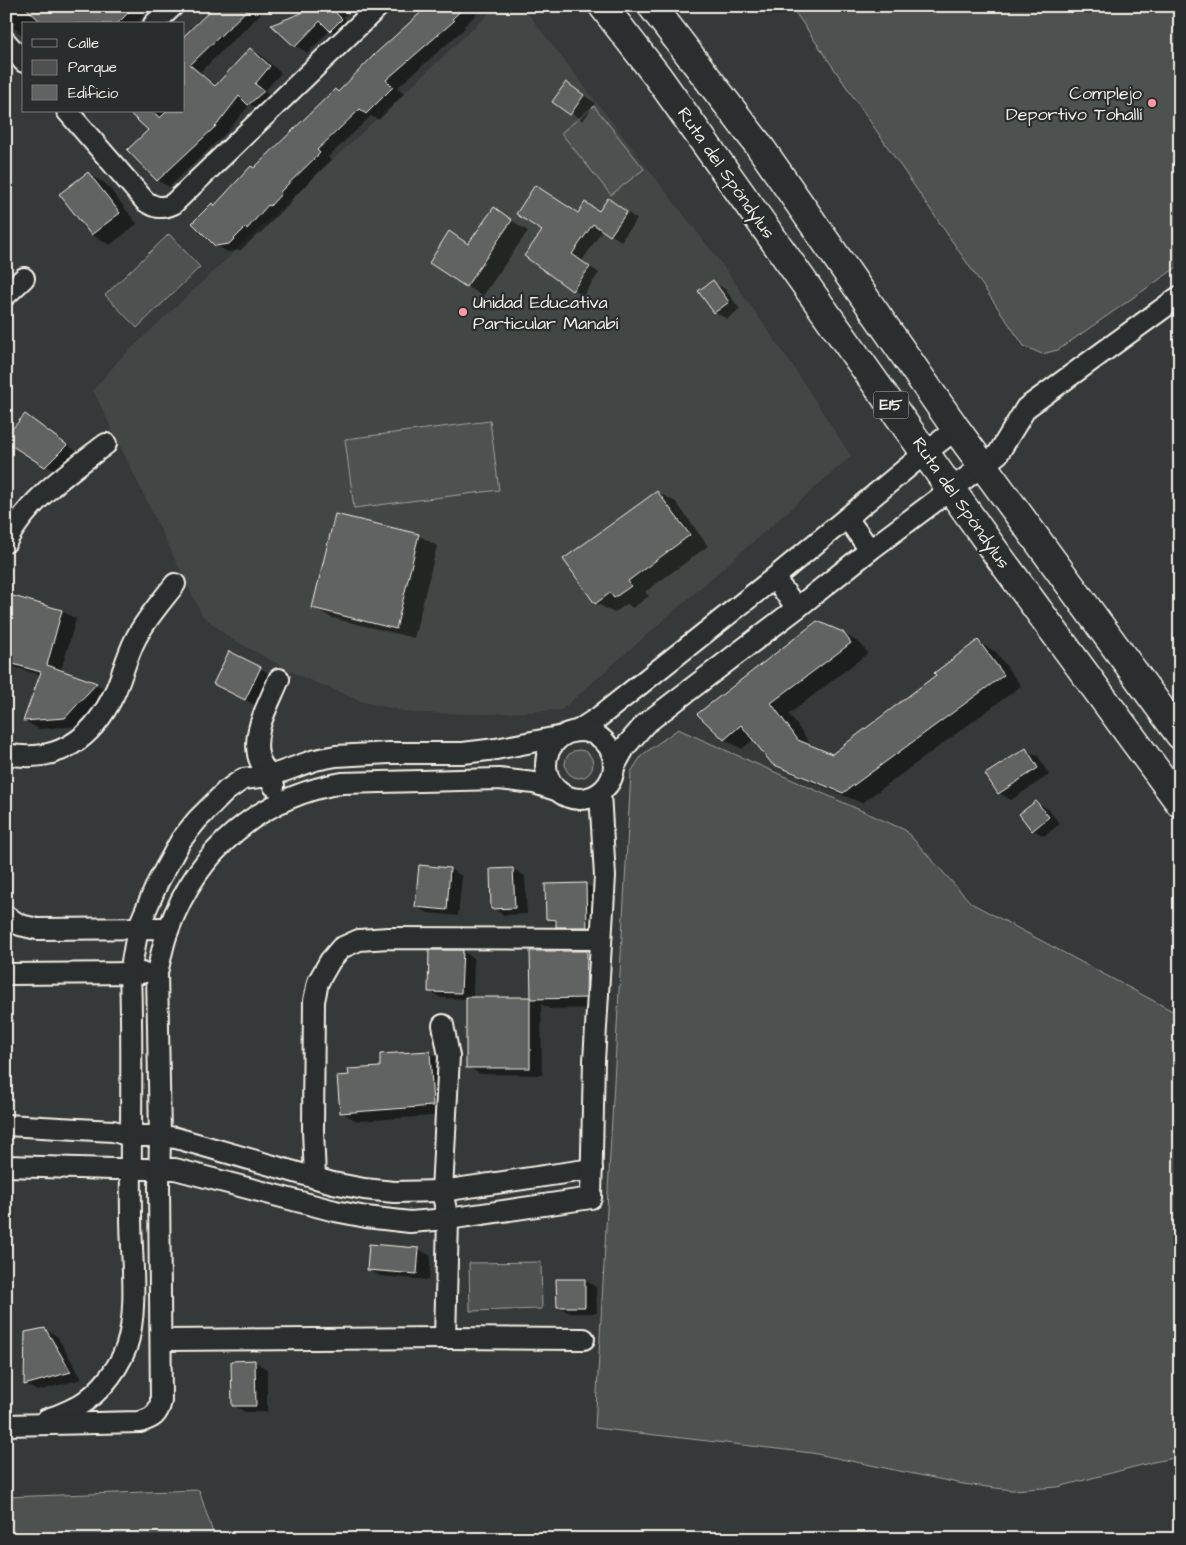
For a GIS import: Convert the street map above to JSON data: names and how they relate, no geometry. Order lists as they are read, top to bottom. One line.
{"streets":{"highway":["Ruta del Spóndylus","E15"]},"places":["Complejo Deportivo Tohallí","Unidad Educativa Particular Manabí"],"legend":["Calle","Parque","Edificio"]}
